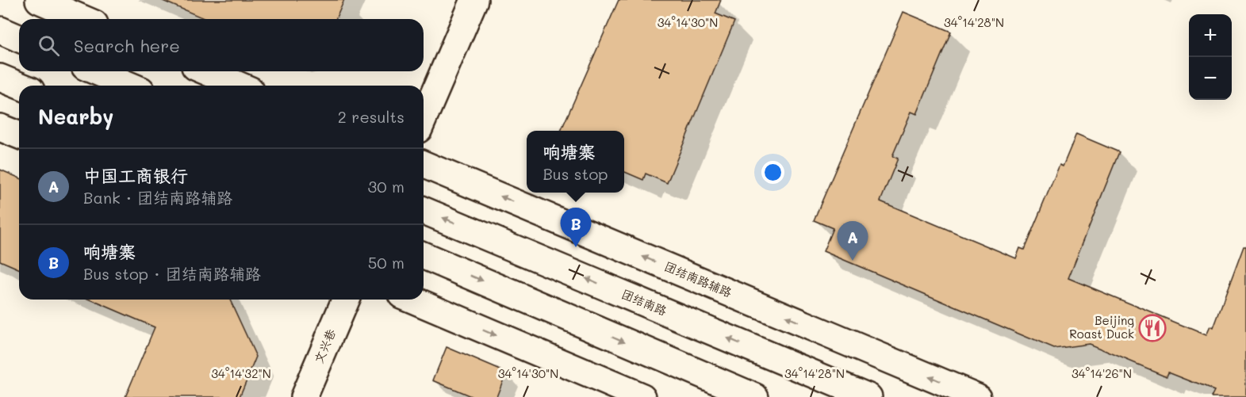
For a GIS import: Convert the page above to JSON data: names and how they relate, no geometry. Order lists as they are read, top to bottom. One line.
{"streets":{"street":["团结南路辅路","团结南路","文兴巷"]},"places":{"restaurant":["Beijing Roast Duck"]},"page":{"map_buttons":["+","−"],"search":"Search here","heading":["Nearby","2 results"],"popup":["响塘寨","Bus stop"],"list":[{"mark":"A","name":"中国工商银行","note":"Bank · 团结南路辅路","value":"30 m"},{"mark":"B","name":"响塘寨","note":"Bus stop · 团结南路辅路","value":"50 m"}],"pins":["B","A"]},"coordinates":["34°14'30\"N","34°14'28\"N","34°14'32\"N","34°14'26\"N"]}
